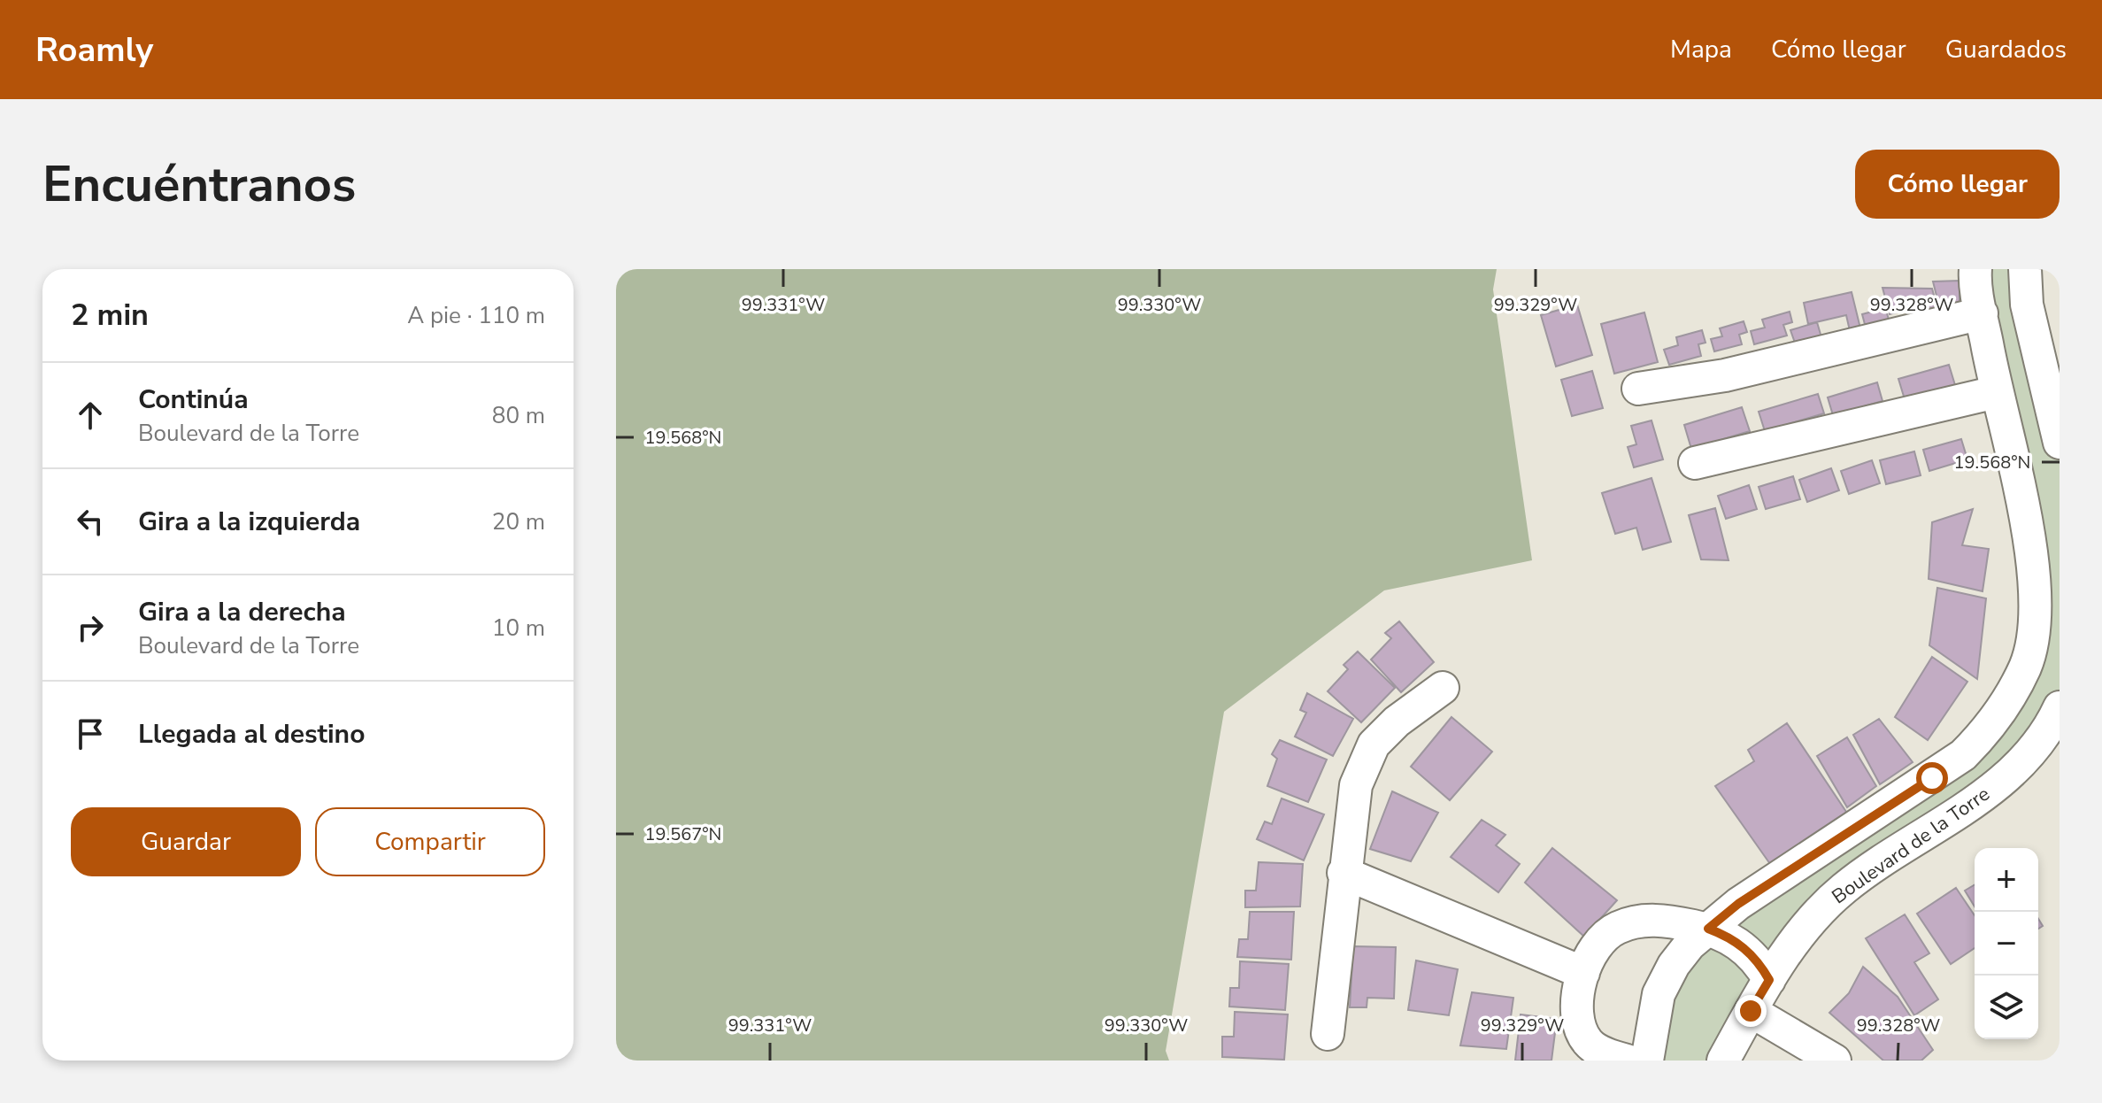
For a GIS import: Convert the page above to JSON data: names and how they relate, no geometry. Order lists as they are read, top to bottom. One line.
{"streets":{"street":["Boulevard de la Torre"]},"page":{"header":"Roamly","nav":["Mapa","Cómo llegar","Guardados"],"buttons":["Cómo llegar",["Guardar","Compartir"]],"title":"Encuéntranos","heading":["2 min","A pie · 110 m"],"list":[["Continúa","Boulevard de la Torre","80 m"],["Gira a la izquierda","20 m"],["Gira a la derecha","Boulevard de la Torre","10 m"],"Llegada al destino"],"map_buttons":["+","−"]},"coordinates":["99.331°W","99.330°W","99.329°W","99.328°W","19.568°N","19.567°N"]}
